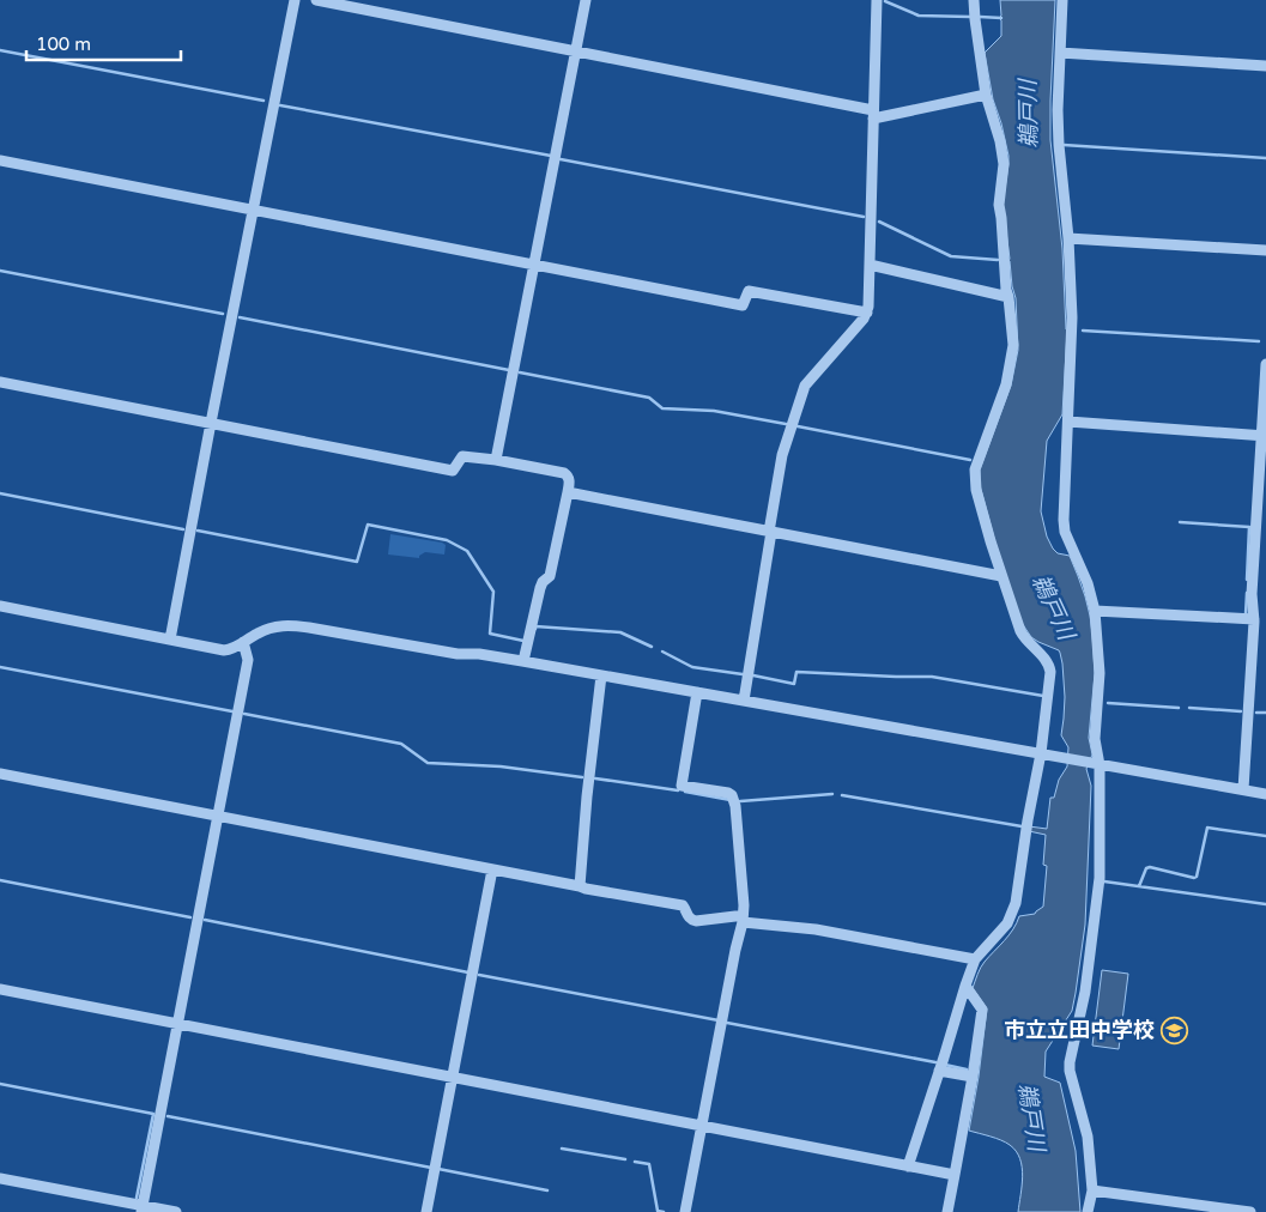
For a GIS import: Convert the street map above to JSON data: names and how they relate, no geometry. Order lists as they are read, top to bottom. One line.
{"water":["鵜戸川"],"places":{"school or university":["市立立田中学校"]},"scale_bar":"100 m"}
